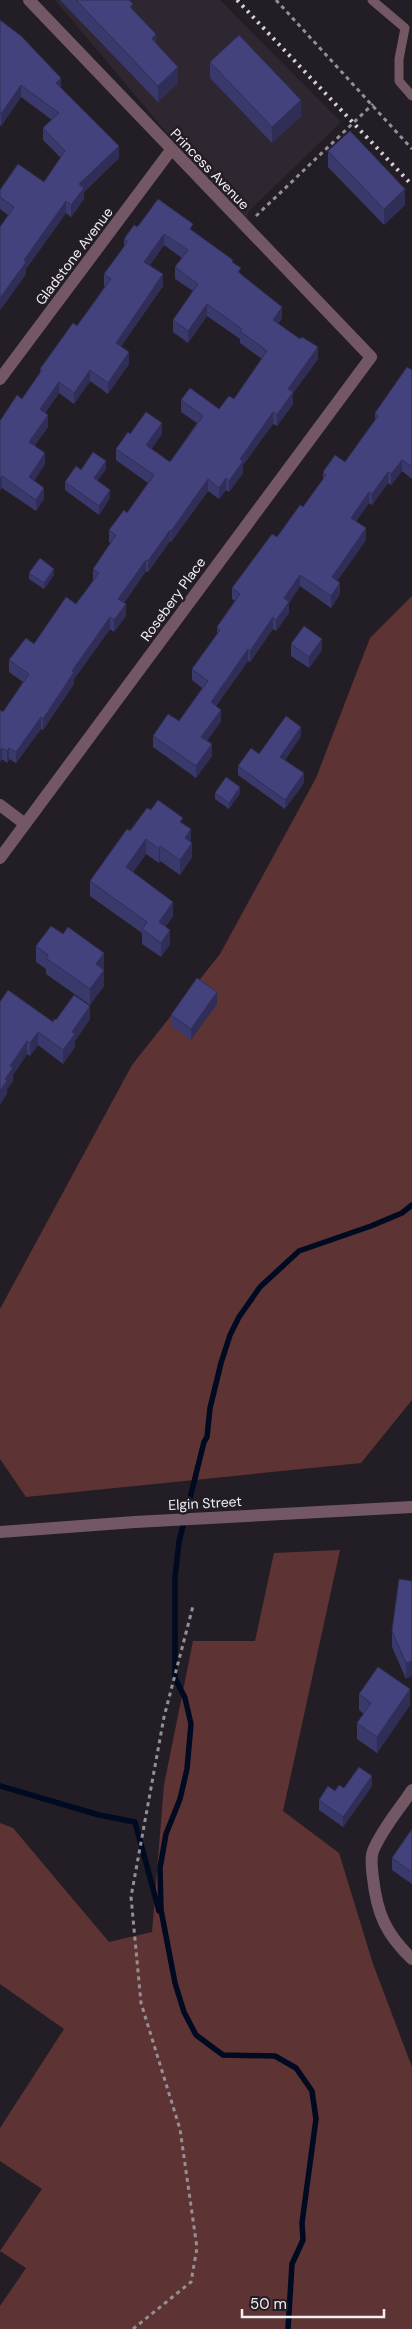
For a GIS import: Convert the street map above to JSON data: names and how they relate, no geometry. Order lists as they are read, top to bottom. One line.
{"streets":{"street":["Princess Avenue","Gladstone Avenue","Rosebery Place","Elgin Street"]},"crossings":[["Princess Avenue","Gladstone Avenue"],["Princess Avenue","Rosebery Place"]],"scale_bar":"50 m"}
